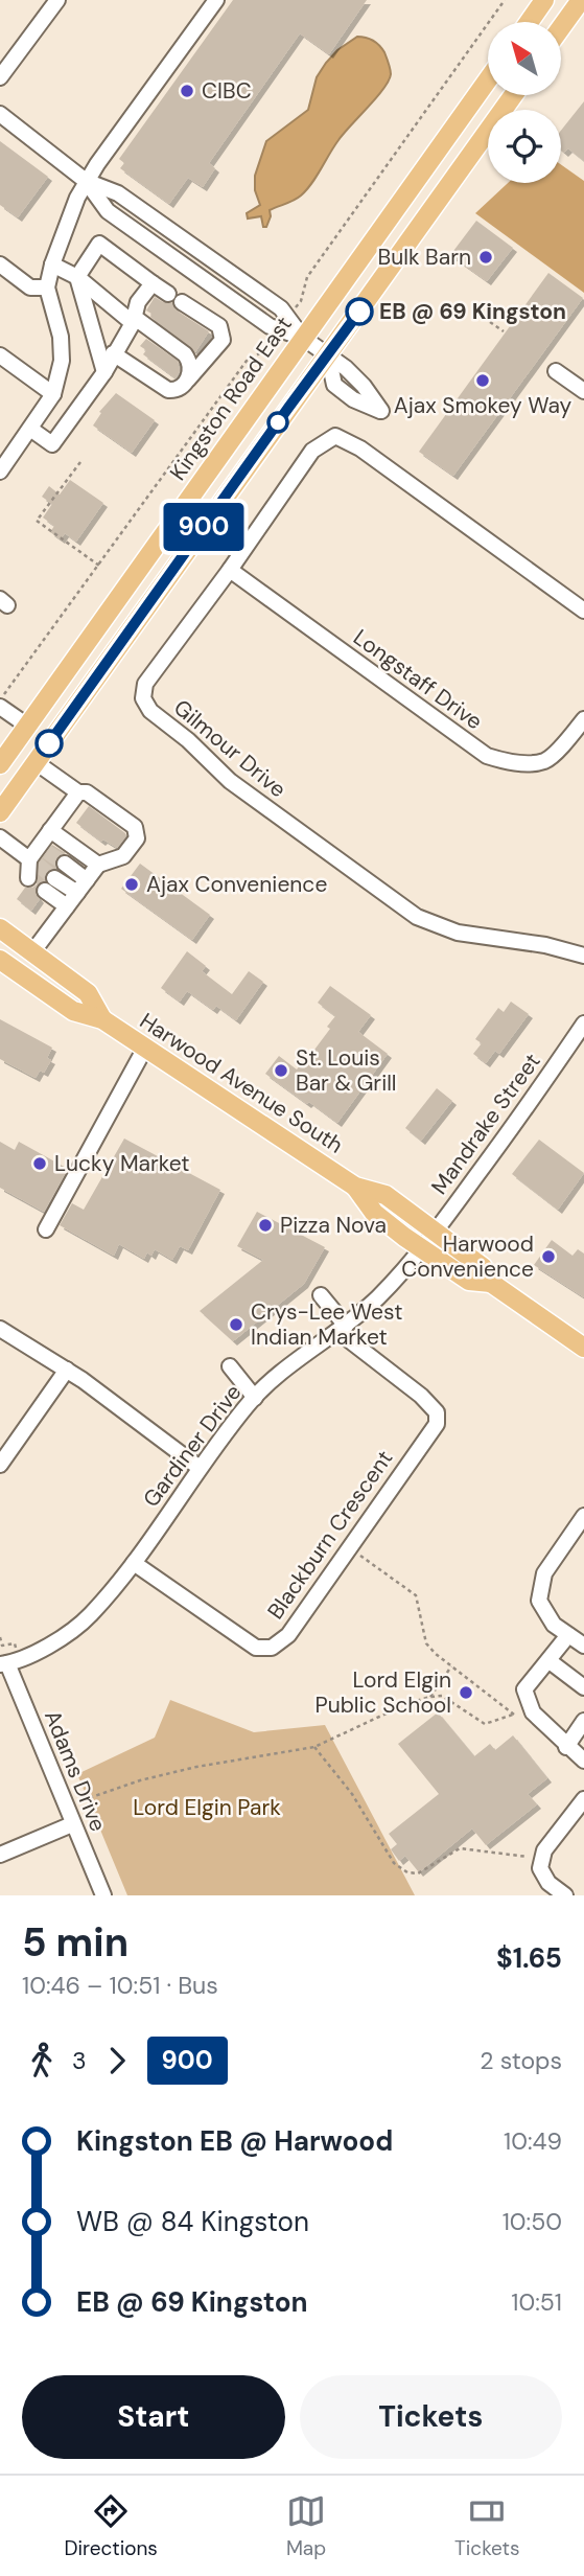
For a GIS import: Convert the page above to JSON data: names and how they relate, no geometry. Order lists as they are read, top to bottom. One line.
{"streets":{"main road":["Kingston Road East","Harwood Avenue South"],"street":["Longstaff Drive","Gilmour Drive","Mandrake Street","Gardiner Drive","Blackburn Crescent","Adams Drive"]},"crossings":[["Longstaff Drive","Gilmour Drive"],["Harwood Avenue South","Mandrake Street"],["Harwood Avenue South","Gardiner Drive"],["Mandrake Street","Gardiner Drive"],["Gardiner Drive","Blackburn Crescent"],["Gardiner Drive","Adams Drive"]],"parks":["Lord Elgin Park"],"places":["CIBC","Bulk Barn","EB @ 69 Kingston","Ajax Smokey Way","Ajax Convenience","St. Louis Bar & Grill","Lucky Market","Pizza Nova","Harwood Convenience","Crys-Lee West Indian Market","Lord Elgin Public School"],"lines":["bus line 900"],"north":"top left","page":{"on_map":"900","heading":["5 min","10:46 – 10:51 · Bus","$1.65"],"legs":["3","900","2 stops"],"list":[{"name":"Kingston EB @ Harwood","value":"10:49"},{"name":"WB @ 84 Kingston","value":"10:50"},{"name":"EB @ 69 Kingston","value":"10:51"}],"buttons":["Start","Tickets"],"tabs":["Directions","Map","Tickets"]}}
